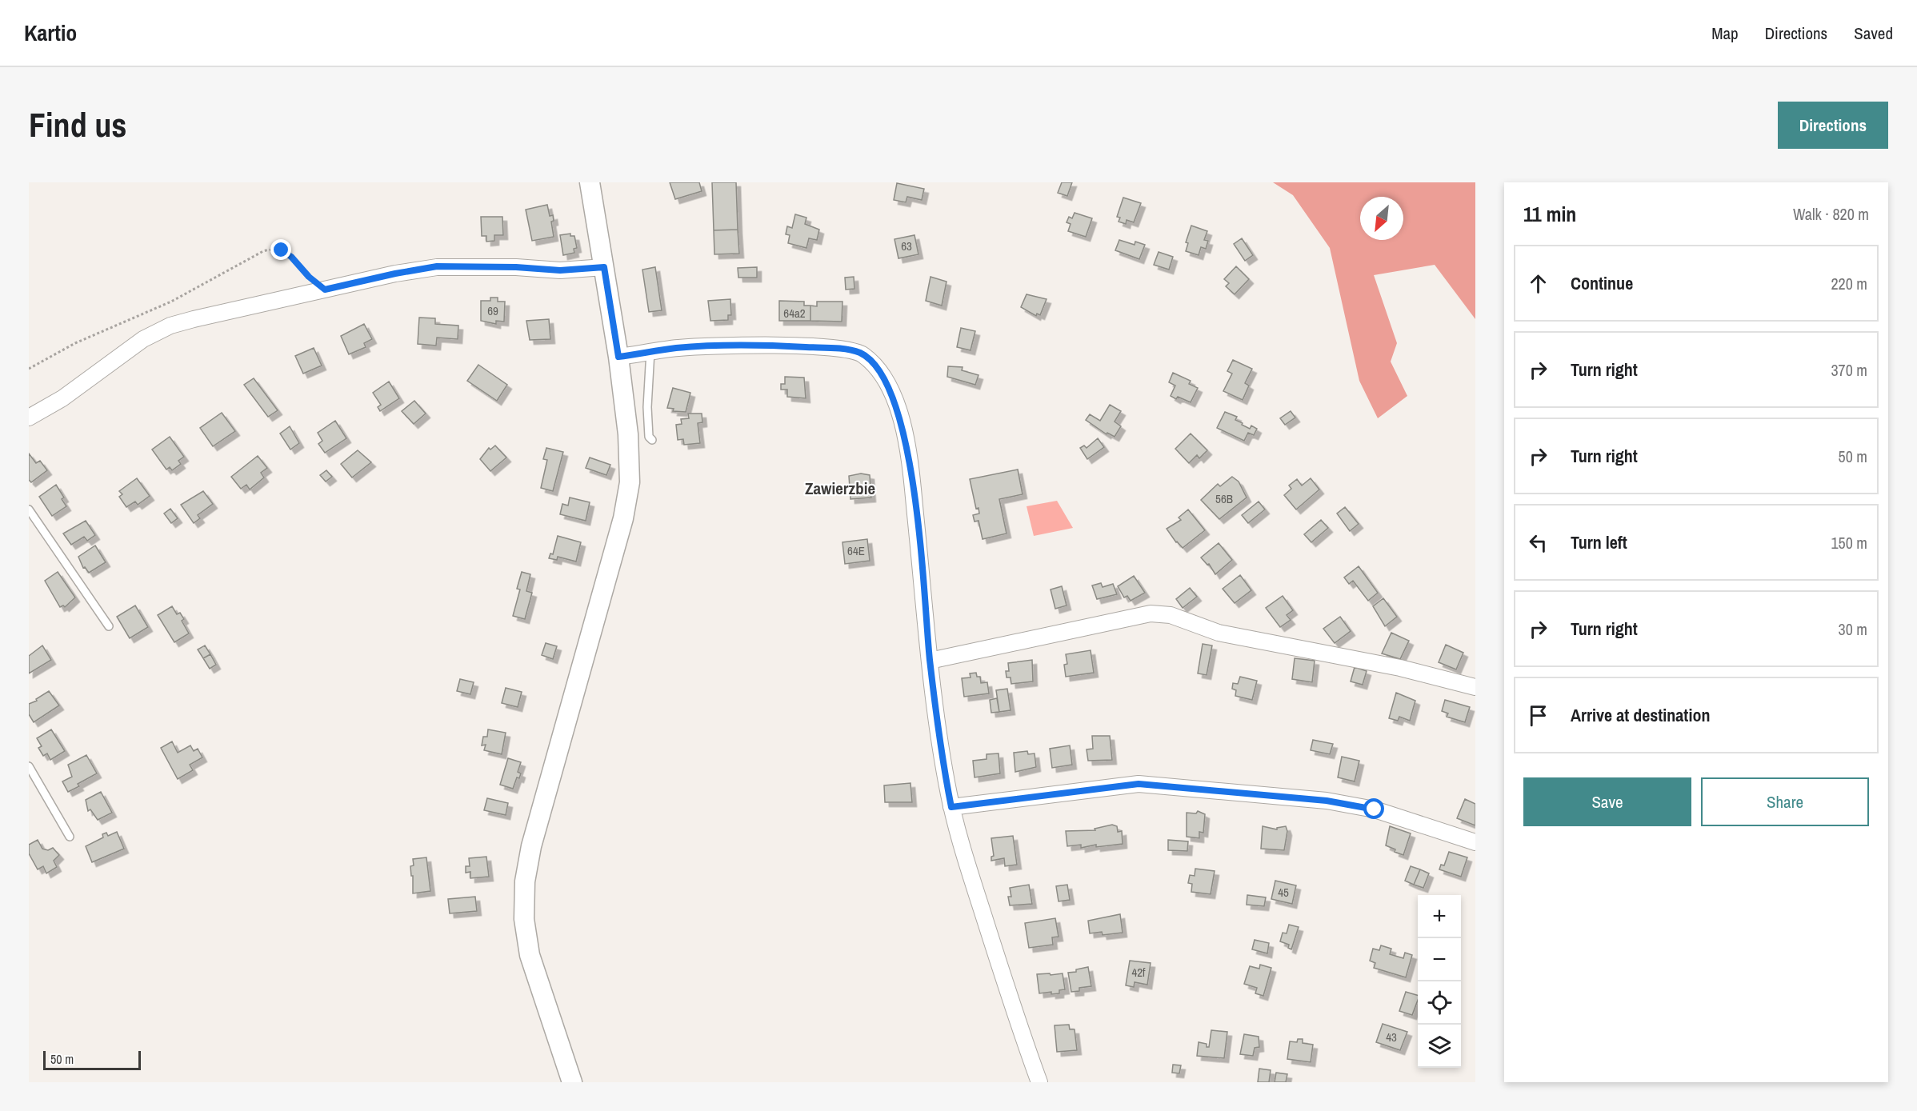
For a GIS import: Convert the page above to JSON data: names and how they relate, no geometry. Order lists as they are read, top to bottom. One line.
{"districts":["Zawierzbie"],"house_numbers":["63","69","64a2","56B","64E","45","42f","43"],"scale_bar":"50 m","north":"bottom left","page":{"header":"Kartio","nav":["Map","Directions","Saved"],"buttons":["Directions",["Save","Share"]],"title":"Find us","heading":["11 min","Walk · 820 m"],"list":[["Continue","220 m"],["Turn right","370 m"],["Turn right","50 m"],["Turn left","150 m"],["Turn right","30 m"],"Arrive at destination"],"map_buttons":["+","−"],"scale":"50 m"}}
